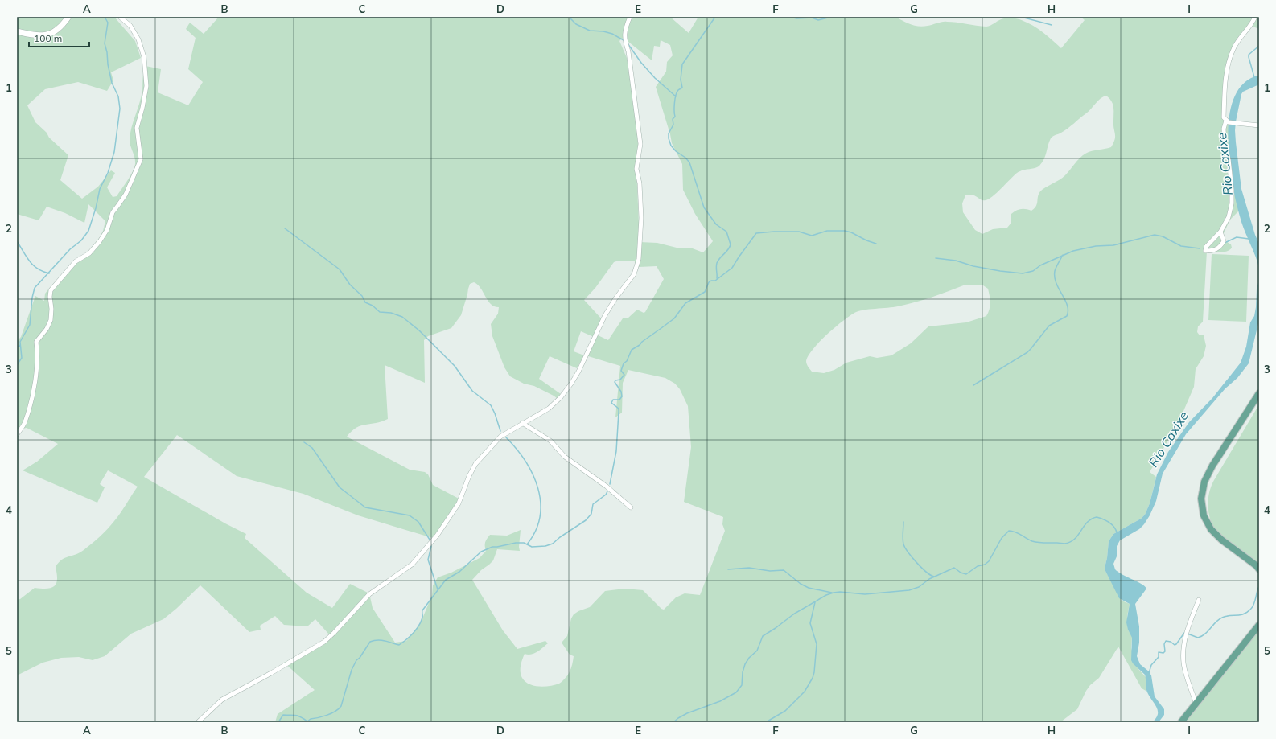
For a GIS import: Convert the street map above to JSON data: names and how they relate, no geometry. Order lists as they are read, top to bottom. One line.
{"water":["Rio Caxixe"],"scale_bar":"100 m","grid":{"columns":["A","B","C","D","E","F","G","H","I"],"rows":["1","2","3","4","5"]}}
